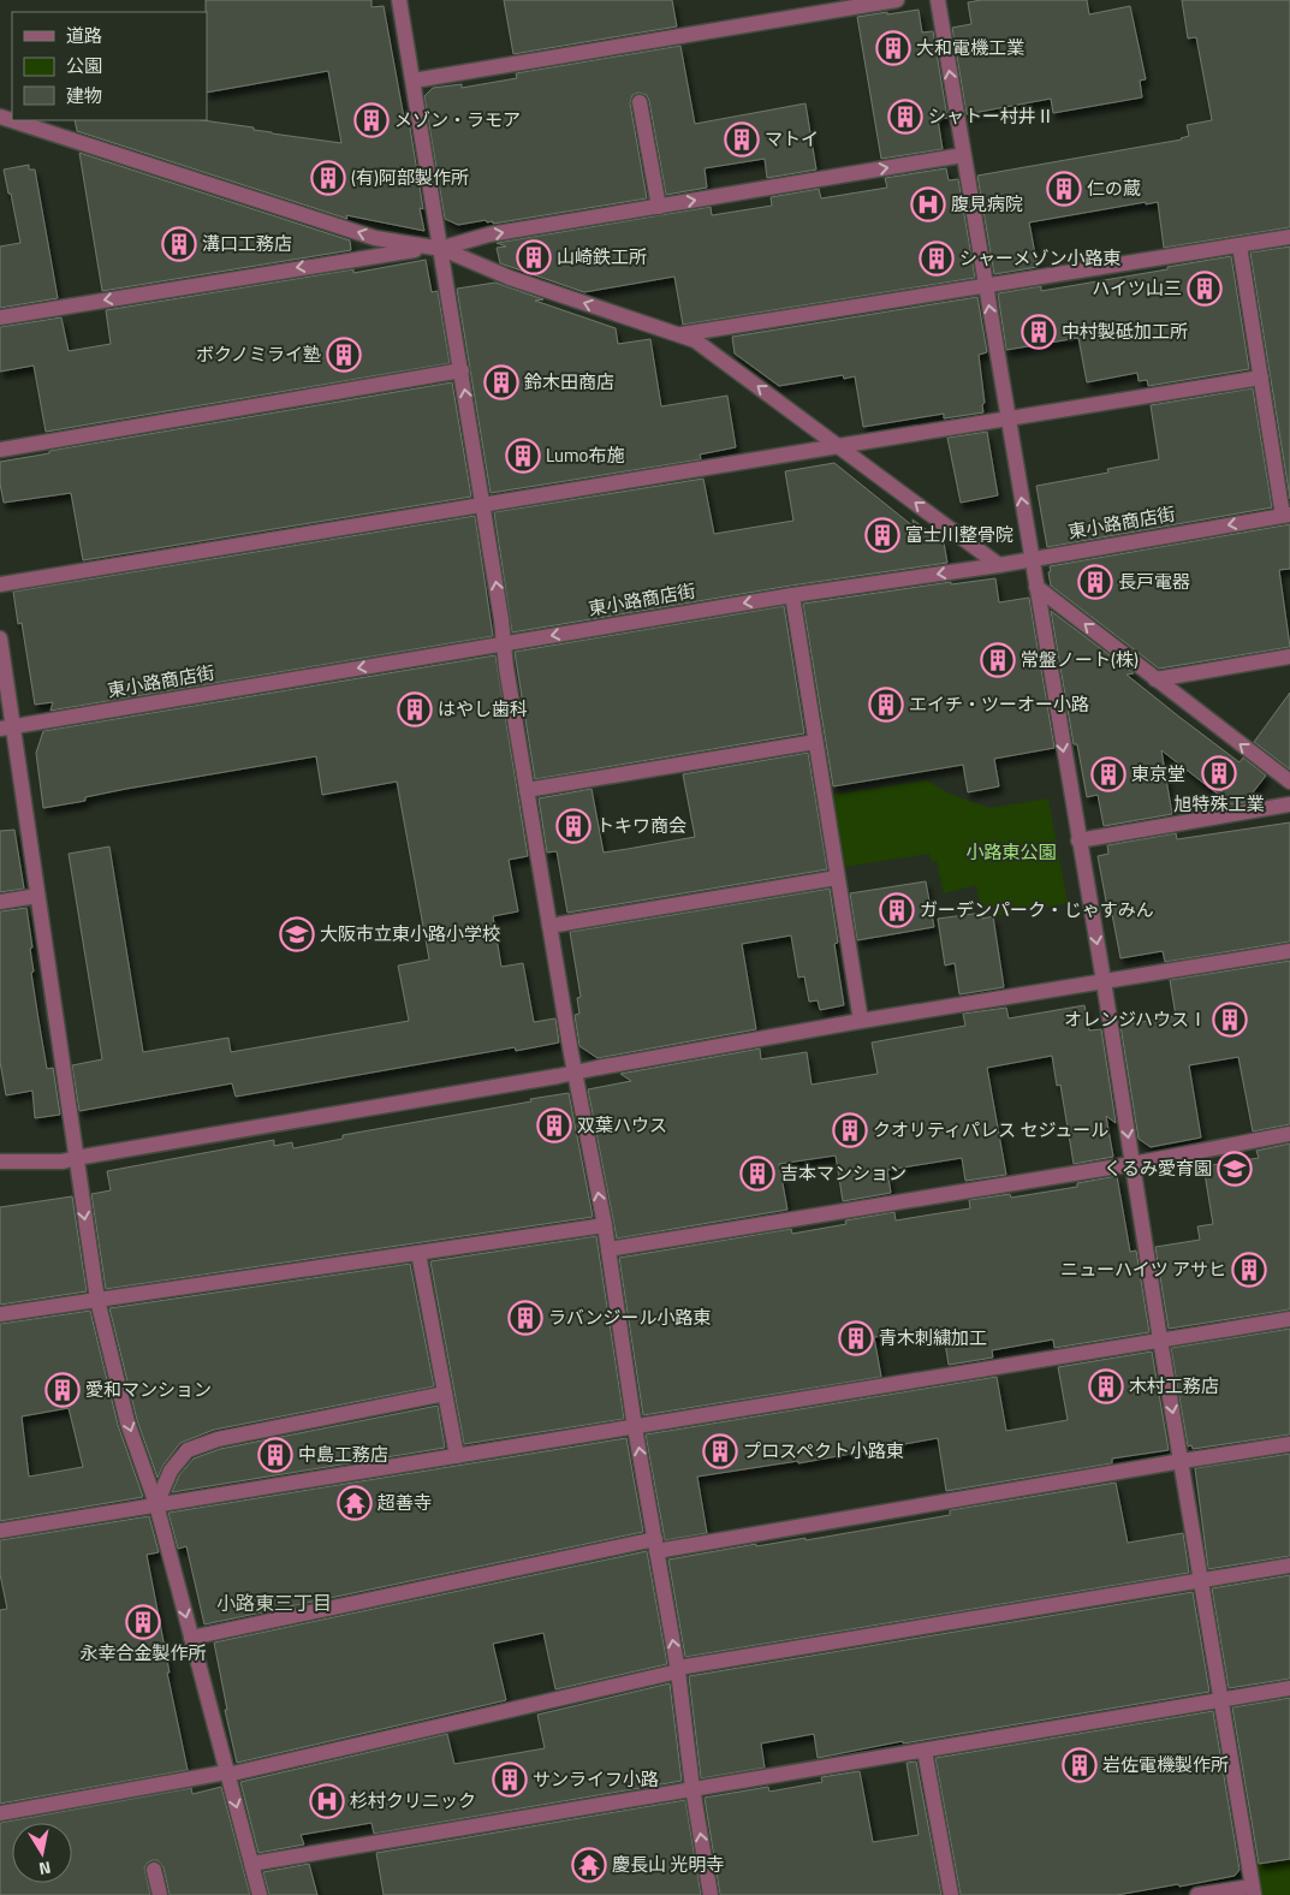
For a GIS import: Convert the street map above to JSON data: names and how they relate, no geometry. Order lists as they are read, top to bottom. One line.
{"streets":{"street":["東小路商店街"]},"one_way":["東小路商店街"],"districts":["小路東三丁目"],"parks":["小路東公園"],"places":{"building":["大和電機工業","シャトー村井Ⅱ","メゾン・ラモア","マトイ","(有)阿部製作所","仁の蔵","溝口工務店","山崎鉄工所","シャーメゾン小路東","ハイツ山三","中村製砥加工所","ボクノミライ塾","鈴木田商店","Lumo布施","富士川整骨院","長戸電器","常盤ノート(株)","エイチ・ツーオー小路","はやし歯科","旭特殊工業","東京堂","トキワ商会","ガーデンパーク・じゃすみん","オレンジハウスⅠ","双葉ハウス","クオリティパレス セジュール","吉本マンション","ニューハイツ アサヒ","ラバンジール小路東","青木刺繍加工","木村工務店","愛和マンション","プロスペクト小路東","中島工務店","永幸合金製作所","岩佐電機製作所","サンライフ小路"],"hospital":["腹見病院","杉村クリニック"],"school or university":["大阪市立東小路小学校","くるみ愛育園"],"temple":["超善寺","慶長山 光明寺"]},"legend":["道路","公園","建物"],"north":"bottom"}
